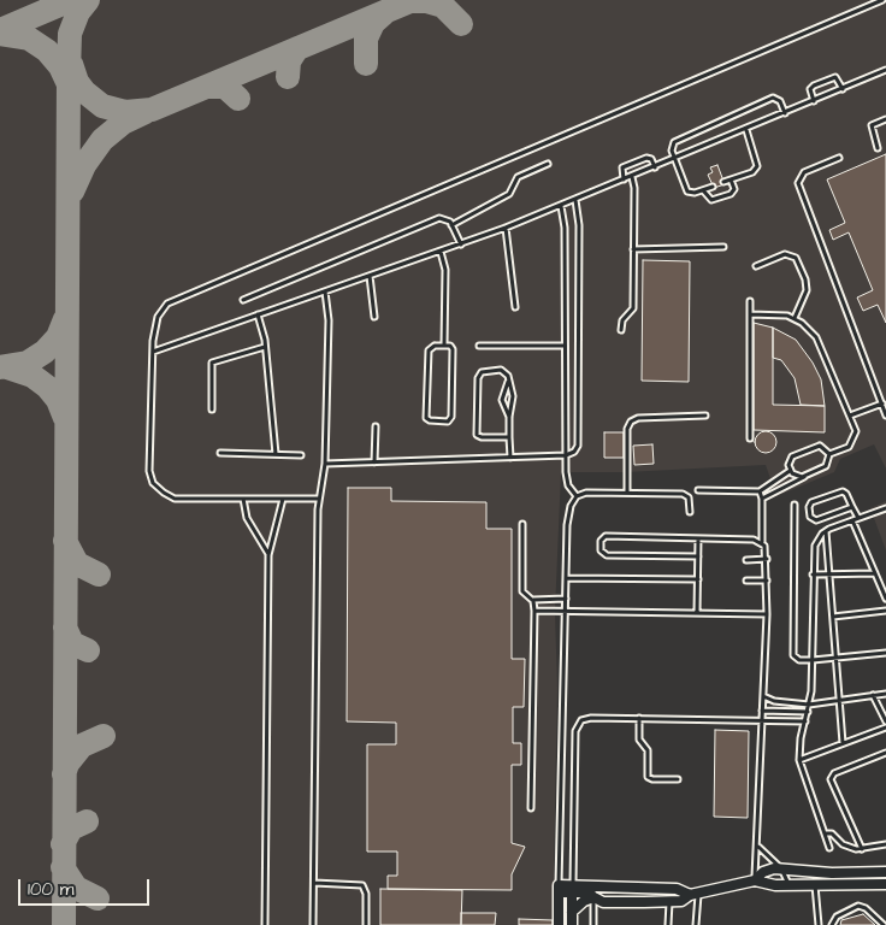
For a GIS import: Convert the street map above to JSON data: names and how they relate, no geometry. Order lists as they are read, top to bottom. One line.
{"scale_bar":"100 m"}
